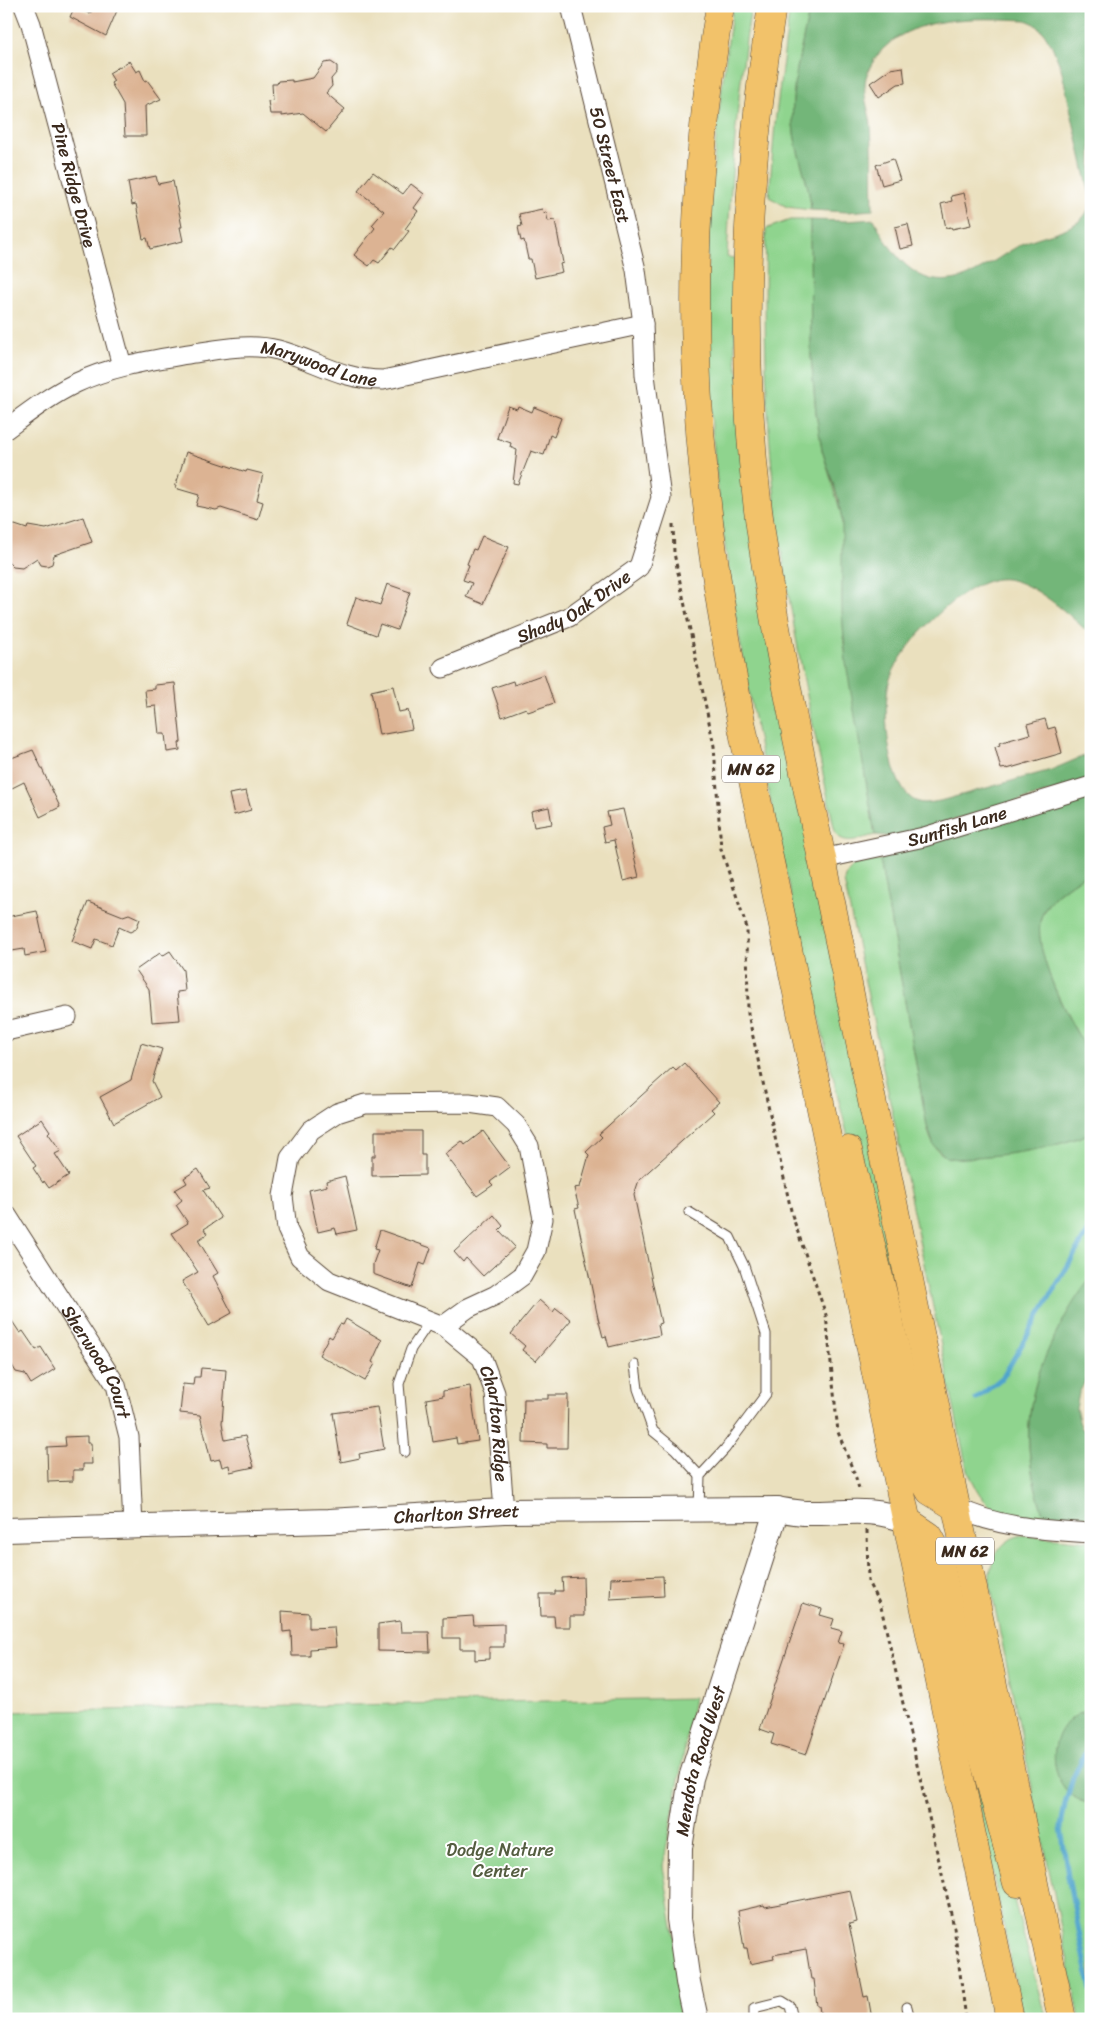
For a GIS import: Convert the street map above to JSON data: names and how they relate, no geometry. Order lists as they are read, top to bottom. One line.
{"streets":{"highway":["MN 62"],"street":["50 Street East","Pine Ridge Drive","Marywood Lane","Shady Oak Drive","Sunfish Lane","Sherwood Court","Charlton Ridge","Charlton Street","Mendota Road West"]},"crossings":[["50 Street East","Marywood Lane"],["50 Street East","Shady Oak Drive"],["Pine Ridge Drive","Marywood Lane"],["Marywood Lane","Shady Oak Drive"],["MN 62","Sunfish Lane"],["MN 62","Charlton Street"],["Sherwood Court","Charlton Street"],["Charlton Ridge","Charlton Street"],["Charlton Street","Mendota Road West"]],"parks":["Dodge Nature Center"]}
